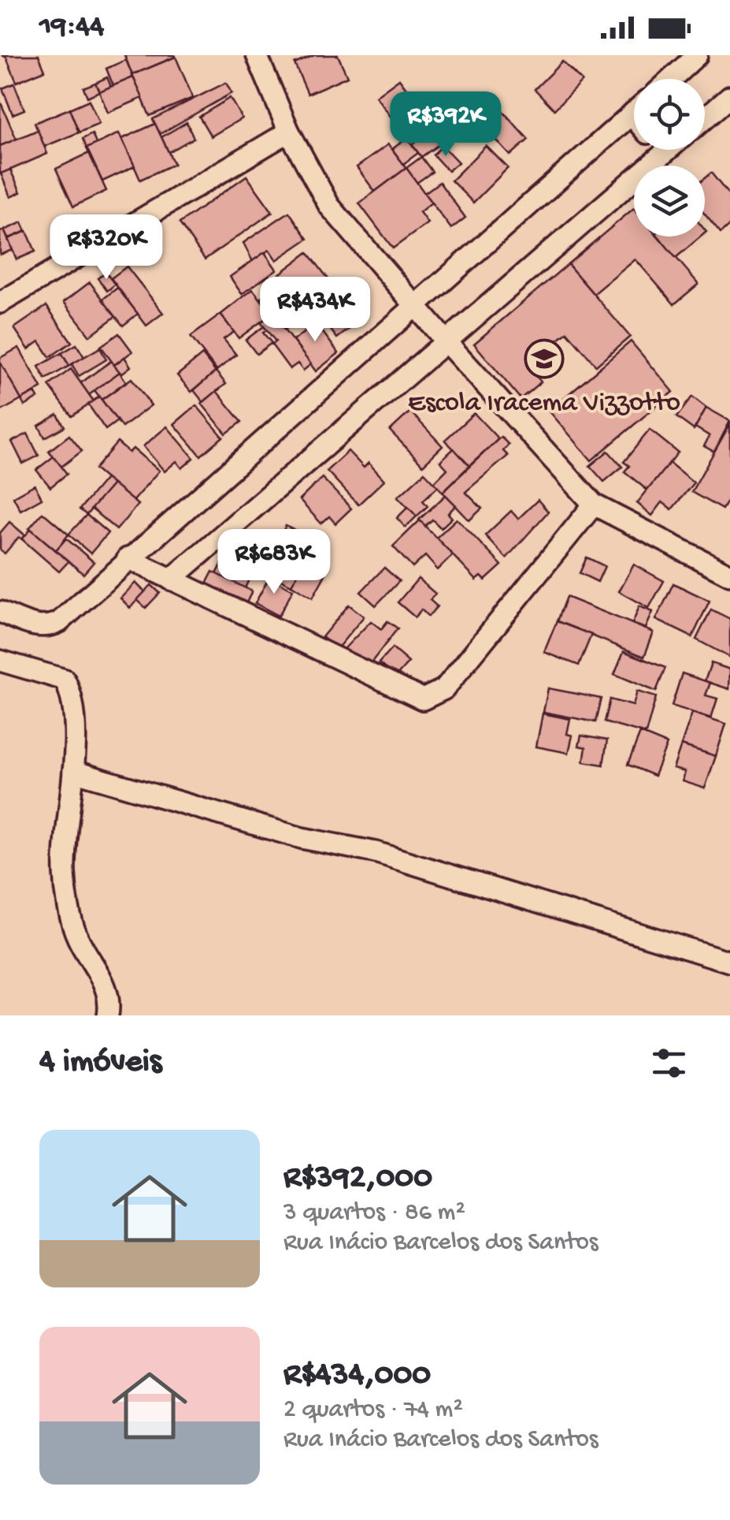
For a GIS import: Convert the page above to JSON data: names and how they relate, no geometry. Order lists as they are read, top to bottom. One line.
{"places":{"school or university":["Escola Iracema Vizzotto"]},"page":{"status":"19:44","price":["R$392K","R$320K","R$434K","R$683K"],"heading":"4 imóveis","list":[{"name":"R$392,000","note":"3 quartos · 86 m² · Rua Inácio Barcelos dos Santos"},{"name":"R$434,000","note":"2 quartos · 74 m² · Rua Inácio Barcelos dos Santos"}]}}
